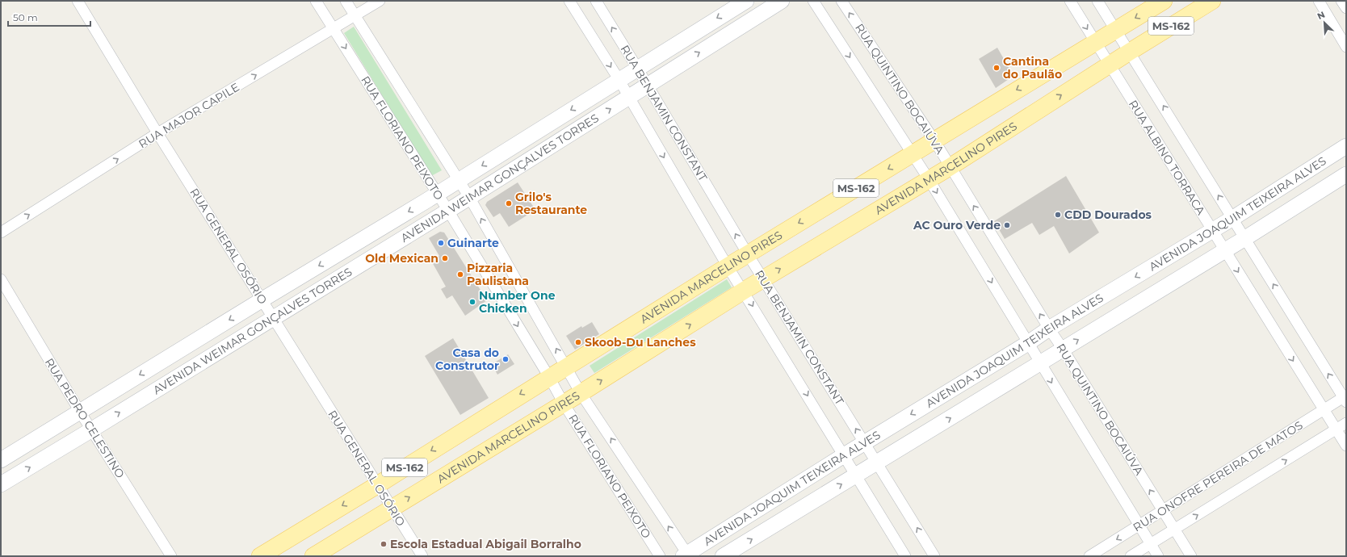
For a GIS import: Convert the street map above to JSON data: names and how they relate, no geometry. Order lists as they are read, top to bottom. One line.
{"streets":{"main road":["MS-162","AVENIDA MARCELINO PIRES","AVENIDA WEIMAR GONÇALVES TORRES","AVENIDA JOAQUIM TEIXEIRA ALVES"],"street":["RUA QUINTINO BOCAIÚVA","RUA BENJAMIN CONSTANT","RUA MAJOR CAPILE","RUA FLORIANO PEIXOTO","RUA ALBINO TORRACA","RUA GENERAL OSÓRIO","RUA PEDRO CELESTINO","RUA ONOFRE PEREIRA DE MATOS"]},"crossings":[["RUA QUINTINO BOCAIÚVA","AVENIDA MARCELINO PIRES"],["RUA QUINTINO BOCAIÚVA","AVENIDA JOAQUIM TEIXEIRA ALVES"],["RUA QUINTINO BOCAIÚVA","RUA ONOFRE PEREIRA DE MATOS"],["RUA BENJAMIN CONSTANT","AVENIDA MARCELINO PIRES"],["RUA BENJAMIN CONSTANT","AVENIDA WEIMAR GONÇALVES TORRES"],["RUA BENJAMIN CONSTANT","AVENIDA JOAQUIM TEIXEIRA ALVES"],["RUA MAJOR CAPILE","RUA FLORIANO PEIXOTO"],["RUA MAJOR CAPILE","RUA GENERAL OSÓRIO"],["RUA FLORIANO PEIXOTO","AVENIDA MARCELINO PIRES"],["RUA FLORIANO PEIXOTO","AVENIDA WEIMAR GONÇALVES TORRES"],["RUA FLORIANO PEIXOTO","AVENIDA JOAQUIM TEIXEIRA ALVES"],["RUA ALBINO TORRACA","AVENIDA MARCELINO PIRES"],["RUA ALBINO TORRACA","AVENIDA JOAQUIM TEIXEIRA ALVES"],["RUA ALBINO TORRACA","RUA ONOFRE PEREIRA DE MATOS"],["AVENIDA MARCELINO PIRES","RUA GENERAL OSÓRIO"],["AVENIDA WEIMAR GONÇALVES TORRES","RUA GENERAL OSÓRIO"],["AVENIDA WEIMAR GONÇALVES TORRES","RUA PEDRO CELESTINO"]],"one_way":["RUA MAJOR CAPILE"],"places":["Cantina do Paulão","Grilo's Restaurante","CDD Dourados","AC Ouro Verde","Guinarte","Old Mexican","Pizzaria Paulistana","Number One Chicken","Skoob-Du Lanches","Casa do Construtor","Escola Estadual Abigail Borralho"],"scale_bar":"50 m","north":"top left"}
